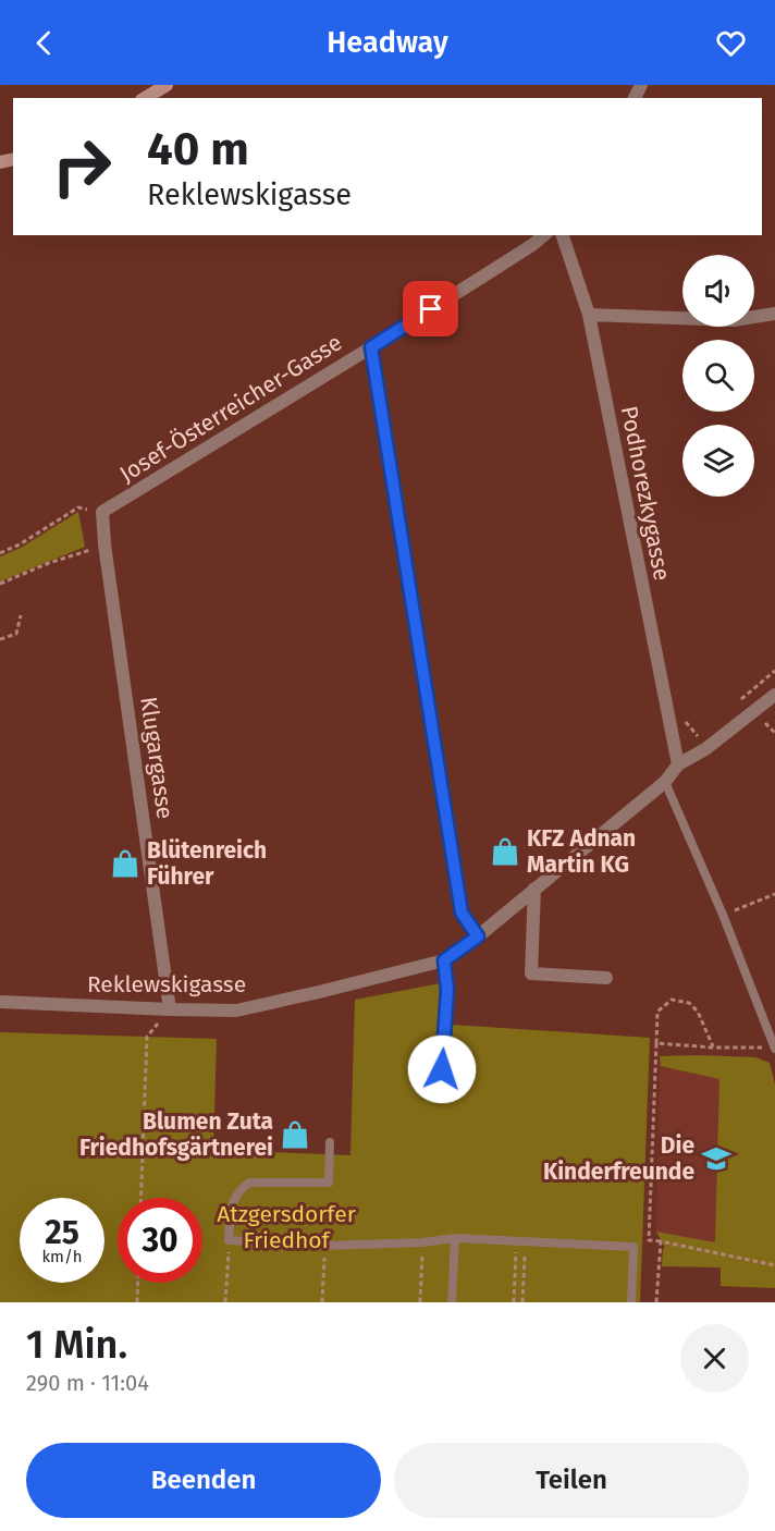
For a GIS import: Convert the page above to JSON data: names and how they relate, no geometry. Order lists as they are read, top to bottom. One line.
{"streets":{"street":["Josef-Österreicher-Gasse","Podhorezkygasse","Klugargasse","Reklewskigasse"]},"crossings":[["Josef-Österreicher-Gasse","Klugargasse"],["Podhorezkygasse","Reklewskigasse"],["Klugargasse","Reklewskigasse"]],"parks":["Atzgersdorfer Friedhof"],"places":{"shop":["KFZ Adnan Martin KG","Blütenreich Führer","Blumen Zuta Friedhofsgärtnerei"],"school or university":["Die Kinderfreunde"]},"page":{"header":"Headway","turn":["40 m","Reklewskigasse"],"speed":"25 km/h","limit":"30","heading":["1 Min.","290 m · 11:04"],"buttons":["Beenden","Teilen"]}}
